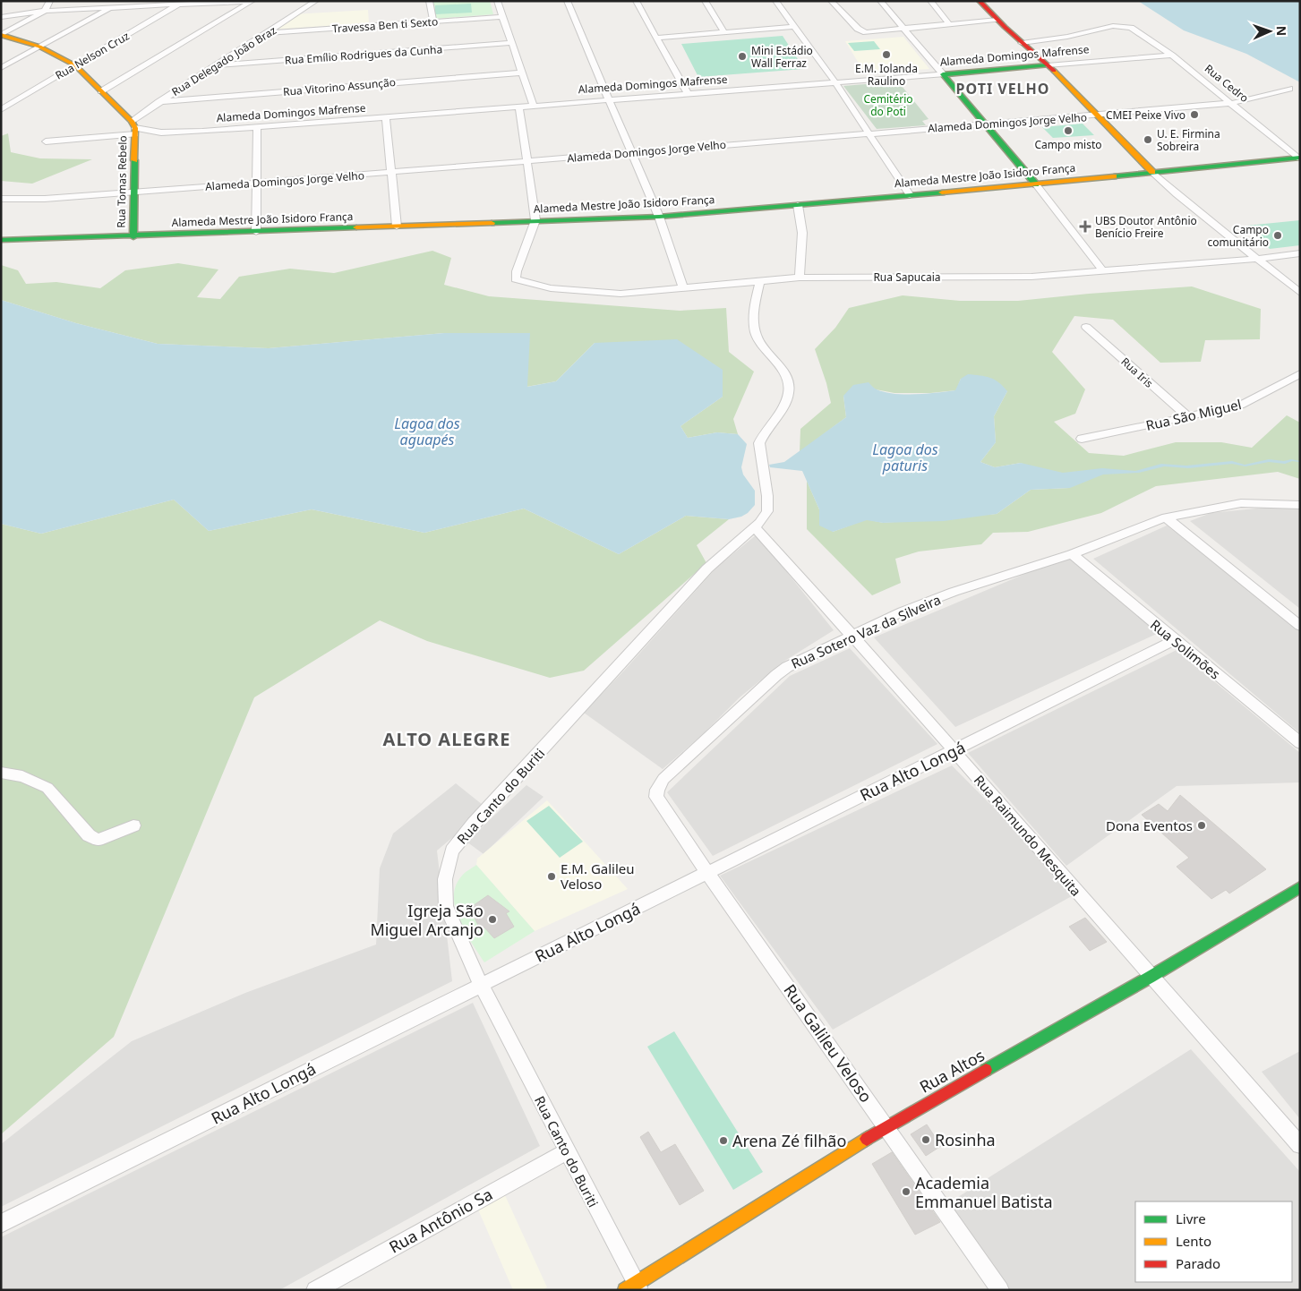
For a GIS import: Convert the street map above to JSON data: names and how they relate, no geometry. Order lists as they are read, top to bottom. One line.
{"streets":{"street":["Travessa Ben ti Sexto","Rua Emílio Rodrigues da Cunha","Rua Nelson Cruz","Alameda Domingos Mafrense","Rua Delegado João Braz","Rua Cedro","Rua Vitorino Assunção","Alameda Domingos Jorge Velho","Alameda Mestre João Isidoro França","Rua Tomas Rebelo","Rua Sapucaia","Rua Iris","Rua São Miguel","Rua Sotero Vaz da Silveira","Rua Solimões","Rua Alto Longá","Rua Canto do Buriti","Rua Raimundo Mesquita","Rua Galileu Veloso","Rua Altos","Rua Antônio Sa"]},"crossings":[["Travessa Ben ti Sexto","Rua Delegado João Braz"],["Rua Emílio Rodrigues da Cunha","Rua Delegado João Braz"],["Alameda Domingos Mafrense","Rua Delegado João Braz"],["Alameda Domingos Mafrense","Rua Cedro"],["Alameda Domingos Mafrense","Rua Tomas Rebelo"],["Rua Delegado João Braz","Rua Vitorino Assunção"],["Rua Delegado João Braz","Rua Tomas Rebelo"],["Rua Cedro","Alameda Domingos Jorge Velho"],["Rua Cedro","Alameda Mestre João Isidoro França"],["Alameda Domingos Jorge Velho","Rua Tomas Rebelo"],["Alameda Mestre João Isidoro França","Rua Tomas Rebelo"],["Alameda Mestre João Isidoro França","Rua Sapucaia"],["Rua Sapucaia","Rua Canto do Buriti"],["Rua Iris","Rua São Miguel"],["Rua Sotero Vaz da Silveira","Rua Solimões"],["Rua Sotero Vaz da Silveira","Rua Raimundo Mesquita"],["Rua Sotero Vaz da Silveira","Rua Galileu Veloso"],["Rua Solimões","Rua Alto Longá"],["Rua Alto Longá","Rua Canto do Buriti"],["Rua Alto Longá","Rua Raimundo Mesquita"],["Rua Alto Longá","Rua Galileu Veloso"],["Rua Canto do Buriti","Rua Raimundo Mesquita"],["Rua Canto do Buriti","Rua Altos"],["Rua Canto do Buriti","Rua Antônio Sa"],["Rua Raimundo Mesquita","Rua Altos"],["Rua Galileu Veloso","Rua Altos"]],"districts":["POTI VELHO","ALTO ALEGRE"],"water":["Lagoa dos aguapés","Lagoa dos paturis"],"parks":["Cemitério do Poti"],"places":{"other":["E.M. Iolanda Raulino","Mini Estádio Wall Ferraz","CMEI Peixe Vivo","Campo misto","U. E. Firmina Sobreira","Campo comunitário","Dona Eventos","E.M. Galileu Veloso","Igreja São Miguel Arcanjo","Rosinha","Arena Zé filhão","Academia Emmanuel Batista"],"health":["UBS Doutor Antônio Benício Freire"]},"legend":["Livre","Lento","Parado"],"north":"right"}
